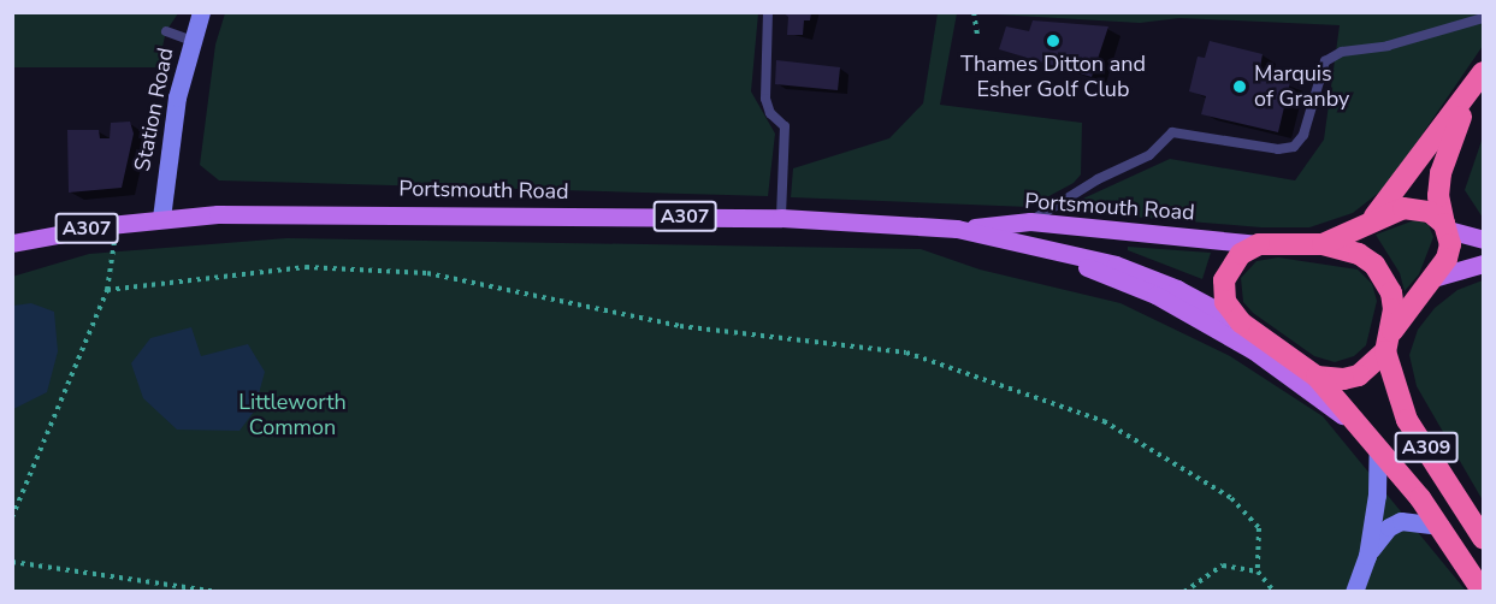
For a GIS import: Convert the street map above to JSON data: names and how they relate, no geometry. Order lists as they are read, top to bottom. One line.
{"streets":{"highway":["A309"],"main road":["Portsmouth Road","A307"],"street":["Station Road"]},"crossings":[["Station Road","Portsmouth Road"],["Portsmouth Road","A309"]],"parks":["Littleworth Common"],"places":["Thames Ditton and Esher Golf Club","Marquis of Granby"]}
